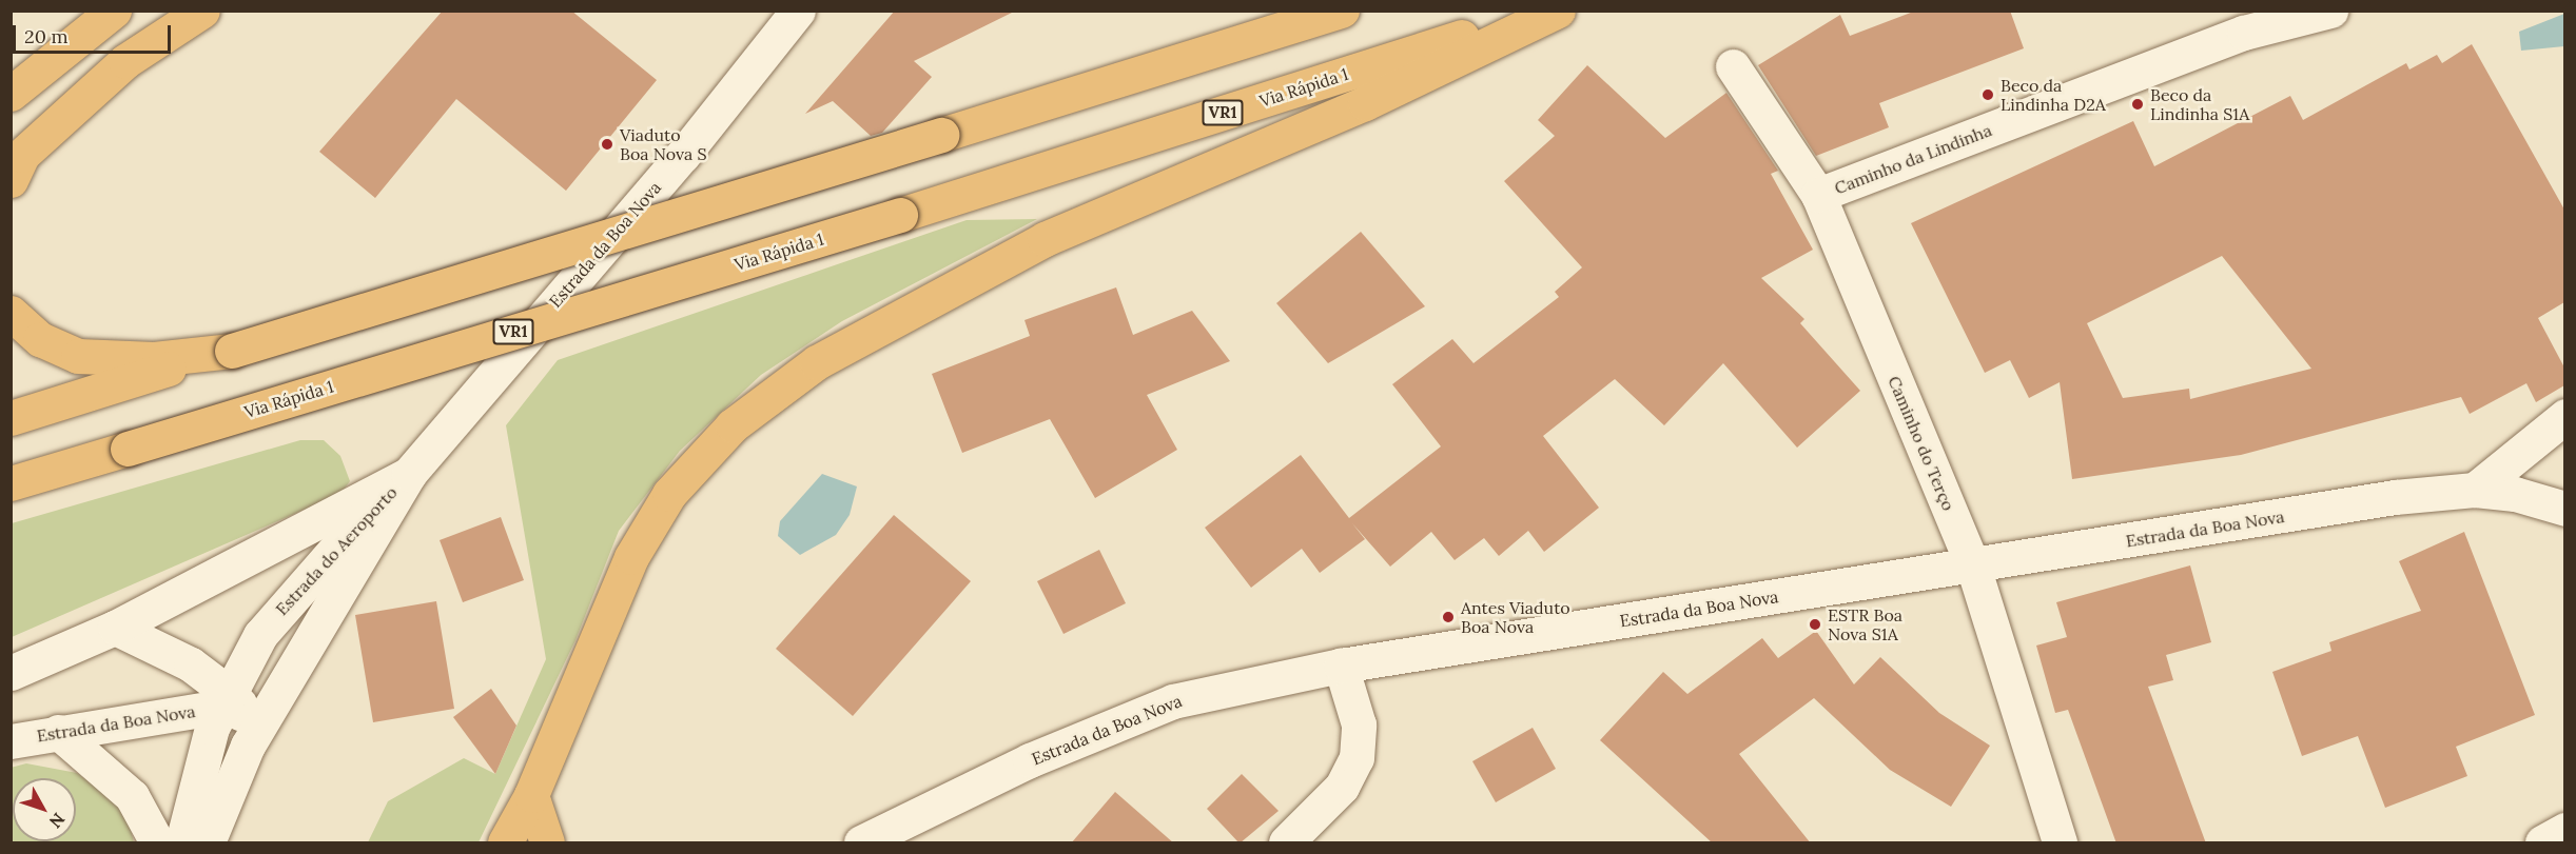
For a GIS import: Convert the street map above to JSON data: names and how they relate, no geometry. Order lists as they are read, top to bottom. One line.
{"streets":{"highway":["Via Rápida 1","VR1"],"main road":["Caminho da Lindinha","Estrada da Boa Nova","Caminho do Terço","Estrada do Aeroporto"]},"crossings":[["Caminho da Lindinha","Caminho do Terço"],["Estrada da Boa Nova","Caminho do Terço"],["Estrada da Boa Nova","Estrada do Aeroporto"]],"places":["Beco da Lindinha D2A","Beco da Lindinha S1A","Viaduto Boa Nova S","Antes Viaduto Boa Nova","ESTR Boa Nova S1A"],"scale_bar":"20 m","north":"bottom right"}
